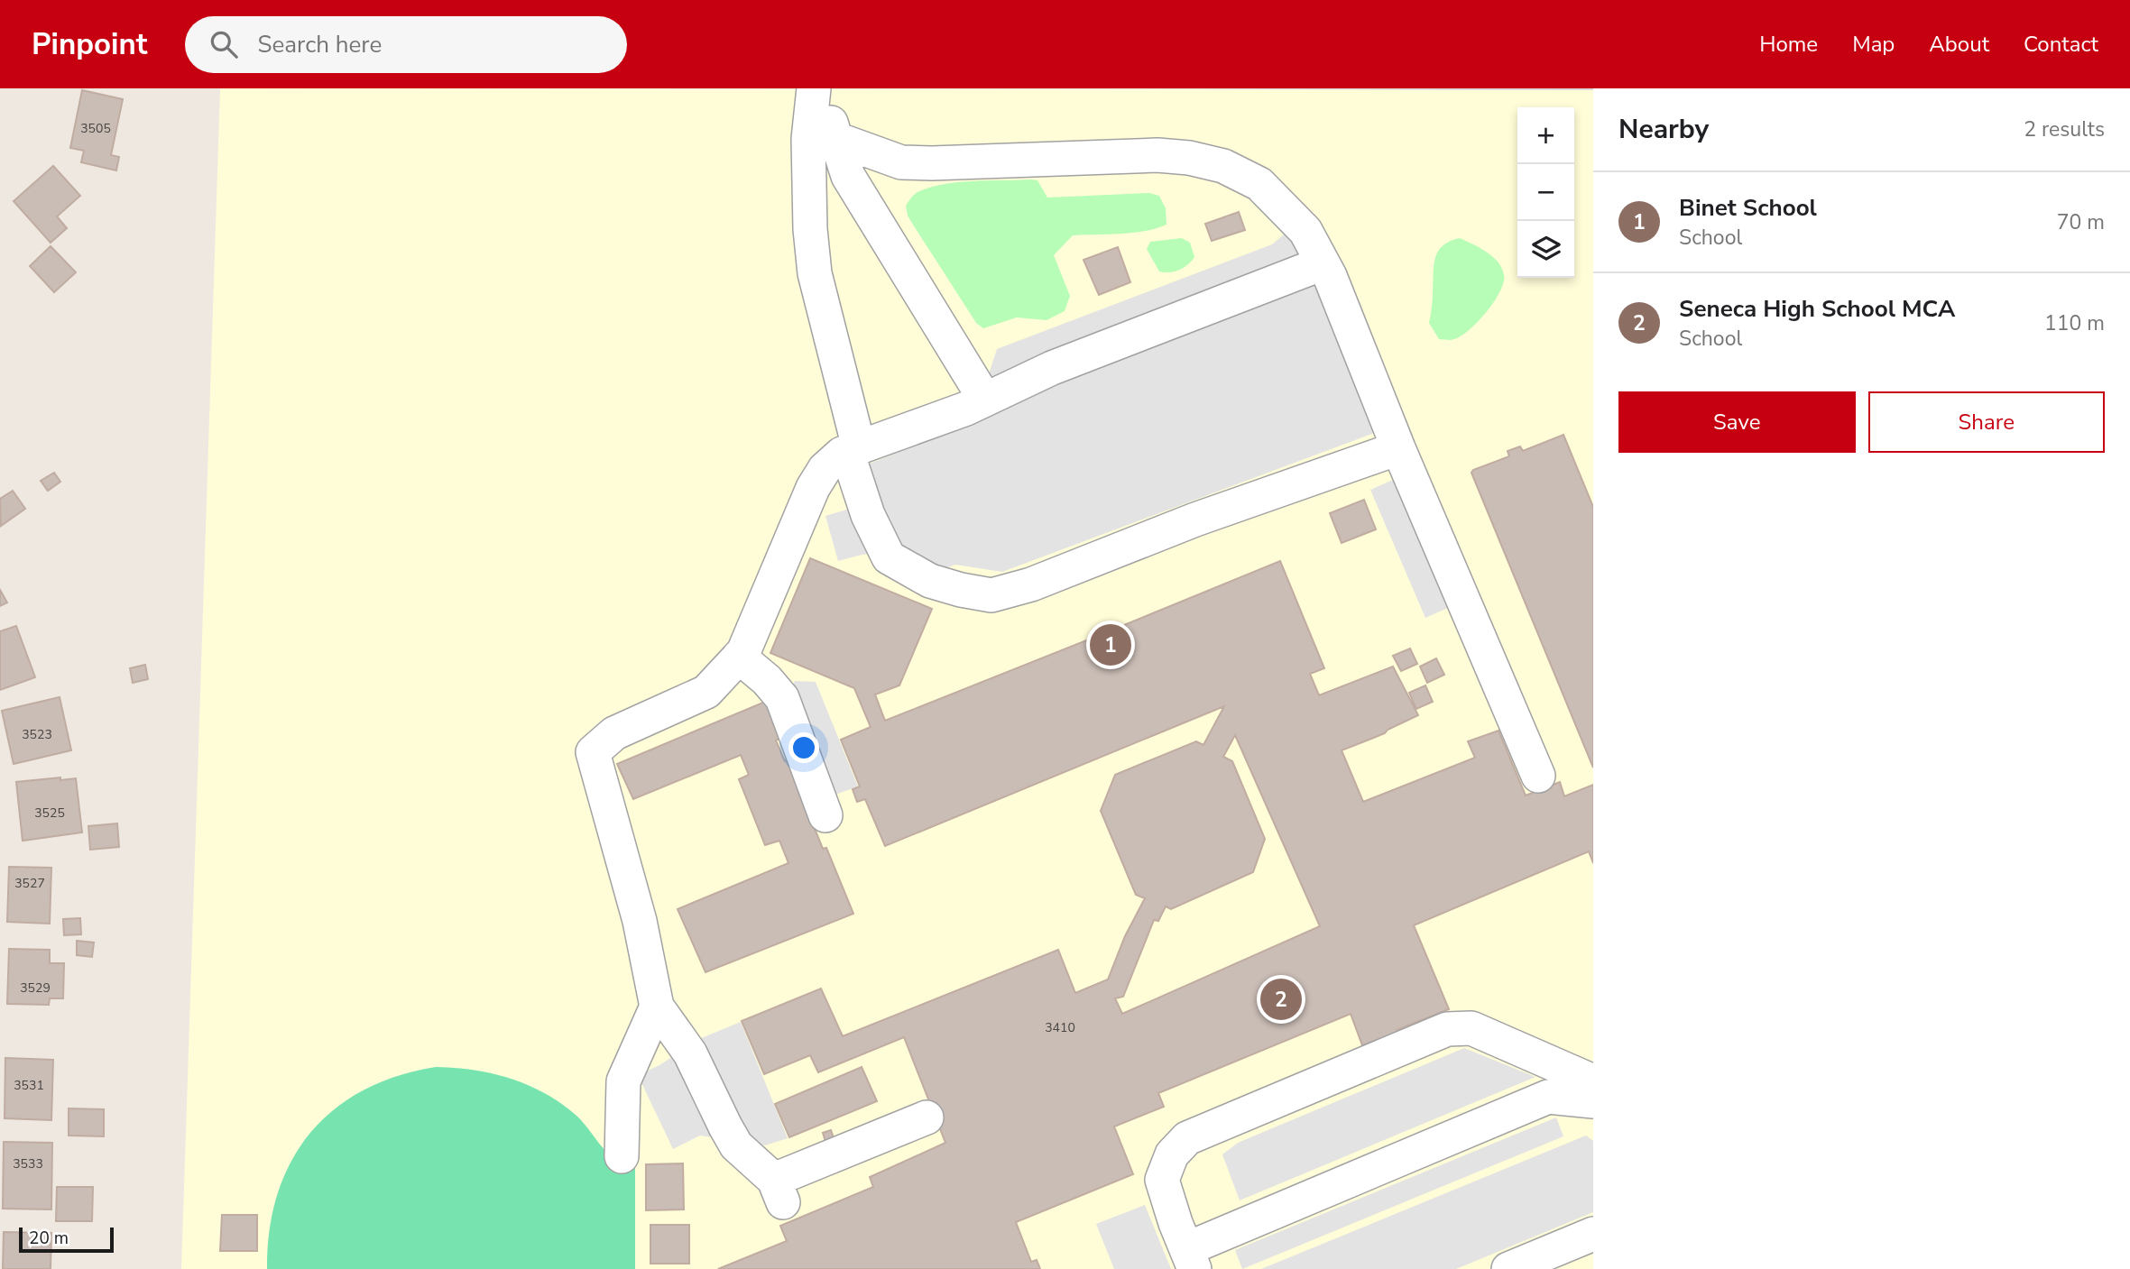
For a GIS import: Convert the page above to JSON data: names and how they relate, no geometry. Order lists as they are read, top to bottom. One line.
{"house_numbers":["3505","3523","3525","3527","3529","3410","3531","3533"],"scale_bar":"20 m","page":{"header":"Pinpoint","search":"Search here","nav":["Home","Map","About","Contact"],"heading":["Nearby","2 results"],"map_buttons":["+","−"],"list":[{"mark":"1","name":"Binet School","note":"School","value":"70 m"},{"mark":"2","name":"Seneca High School MCA","note":"School","value":"110 m"}],"buttons":["Save","Share"],"pins":["1","2"],"scale":"20 m"}}
